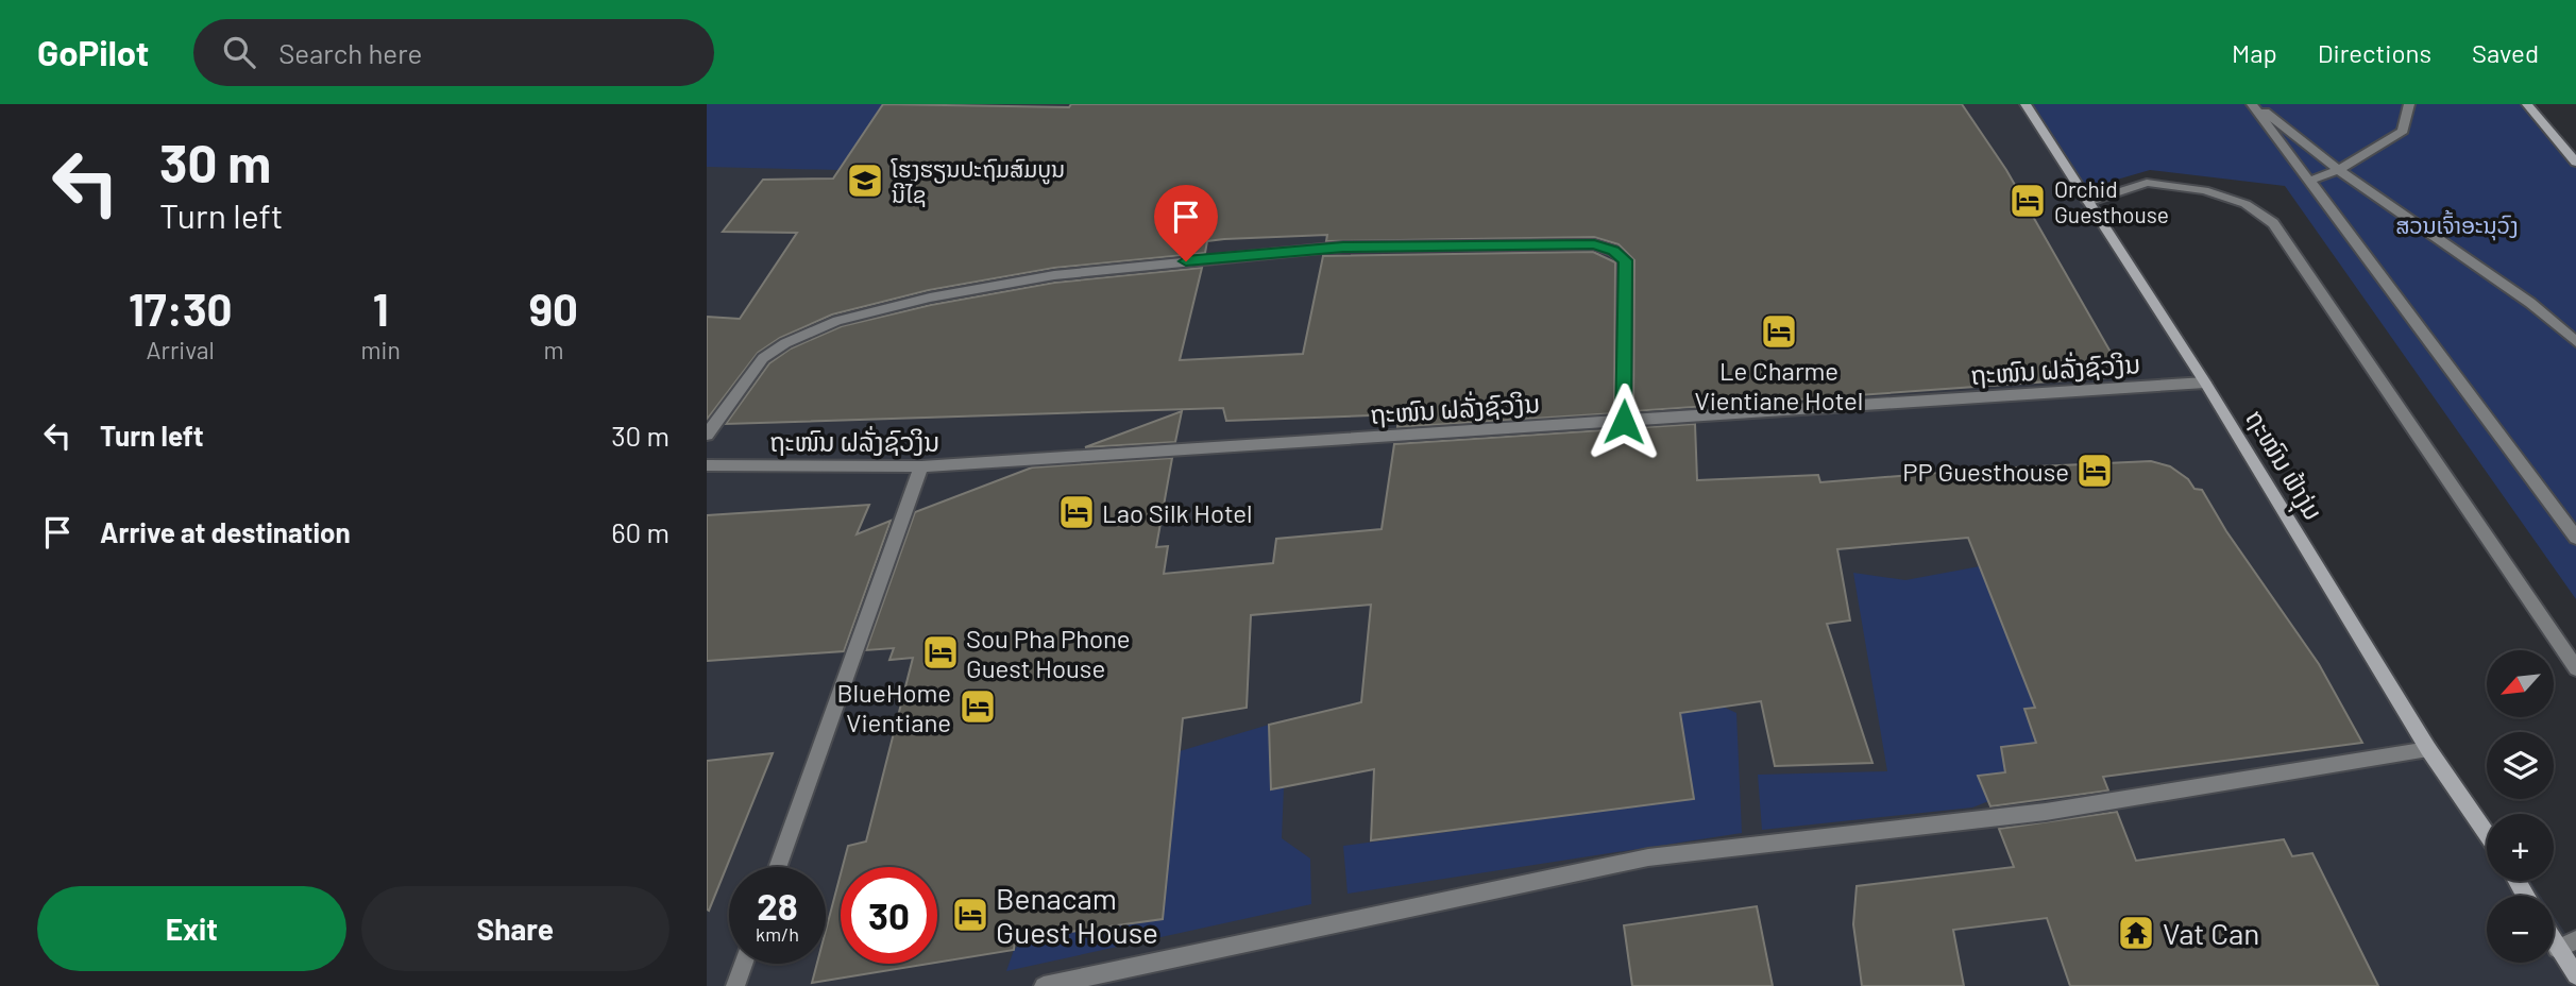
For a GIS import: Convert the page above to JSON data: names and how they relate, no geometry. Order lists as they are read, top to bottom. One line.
{"streets":{"street":["ຖະໜົນ ຝລັ່ງຊົວງິນ","ຖະໝົນ ຟ້າງຸ່ມ"]},"crossings":[["ຖະໜົນ ຝລັ່ງຊົວງິນ","ຖະໝົນ ຟ້າງຸ່ມ"]],"parks":["ສວນເຈົ້າອະນຸວົງ"],"places":{"school or university":["ໂຮງຮຽນປະຖົມສົມບູນ ນີໄຊ"],"hotel":["Orchid Guesthouse","Le Charme Vientiane Hotel","PP Guesthouse","Lao Silk Hotel","Sou Pha Phone Guest House","BlueHome Vientiane","Benacam Guest House"],"temple":["Vat Can"]},"north":"bottom left","page":{"header":"GoPilot","search":"Search here","nav":["Map","Directions","Saved"],"turn":["30 m","Turn left"],"eta":["17:30","Arrival","1","min","90","m"],"list":[{"name":"Turn left","value":"30 m"},{"name":"Arrive at destination","value":"60 m"}],"map_buttons":["+","−"],"speed":"28 km/h","limit":"30","buttons":["Exit","Share"]}}
